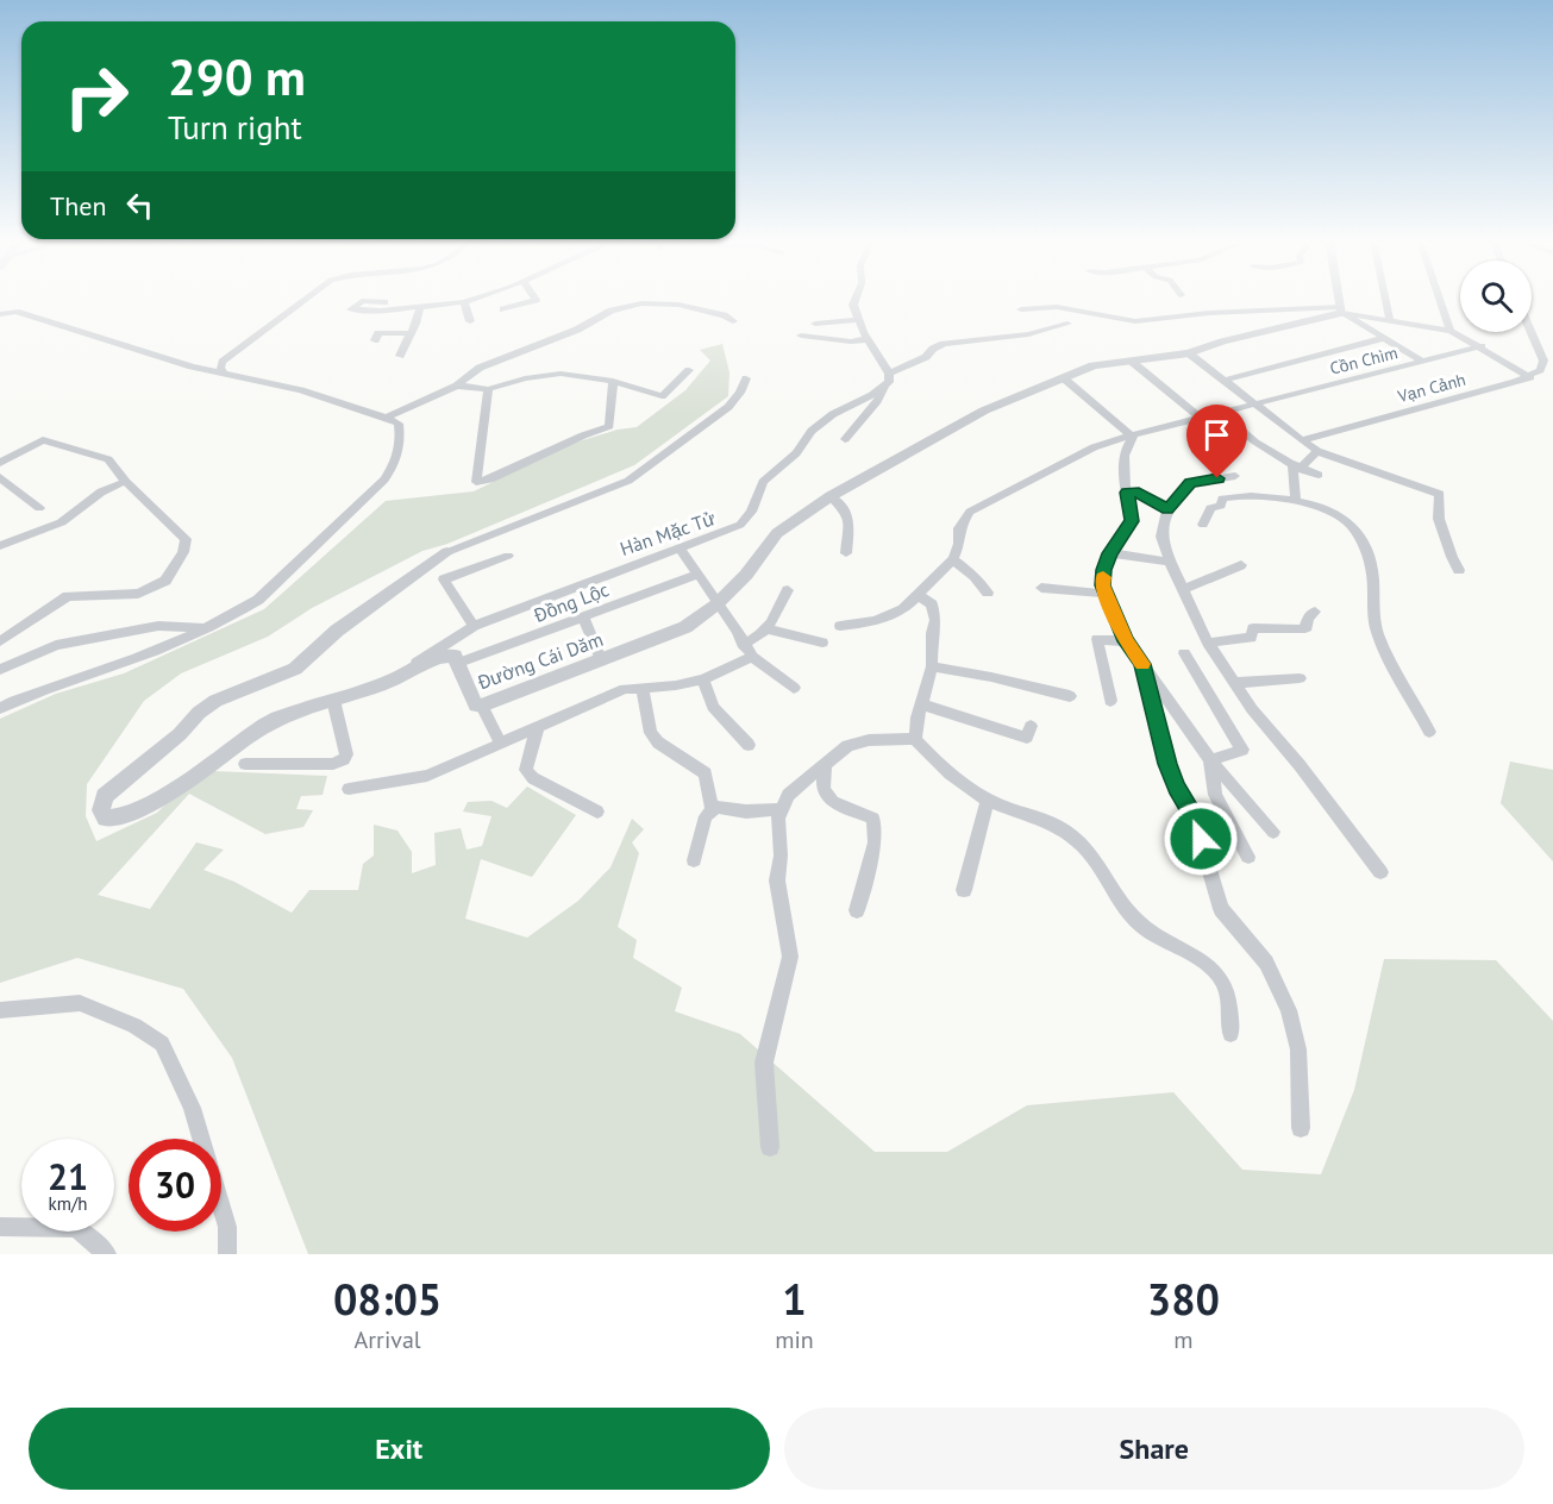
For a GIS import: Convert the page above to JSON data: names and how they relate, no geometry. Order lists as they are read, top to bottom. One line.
{"streets":{"street":["Cồn Chìm","Vạn Cảnh","Hàn Mặc Tử","Đồng Lộc","Đường Cái Dăm"]},"crossings":[["Hàn Mặc Tử","Đường Cái Dăm"],["Đồng Lộc","Đường Cái Dăm"]],"page":{"turn":["290 m","Turn right"],"then":"Then","speed":"21 km/h","limit":"30","eta":["08:05","Arrival","1","min","380","m"],"buttons":["Exit","Share"]}}
